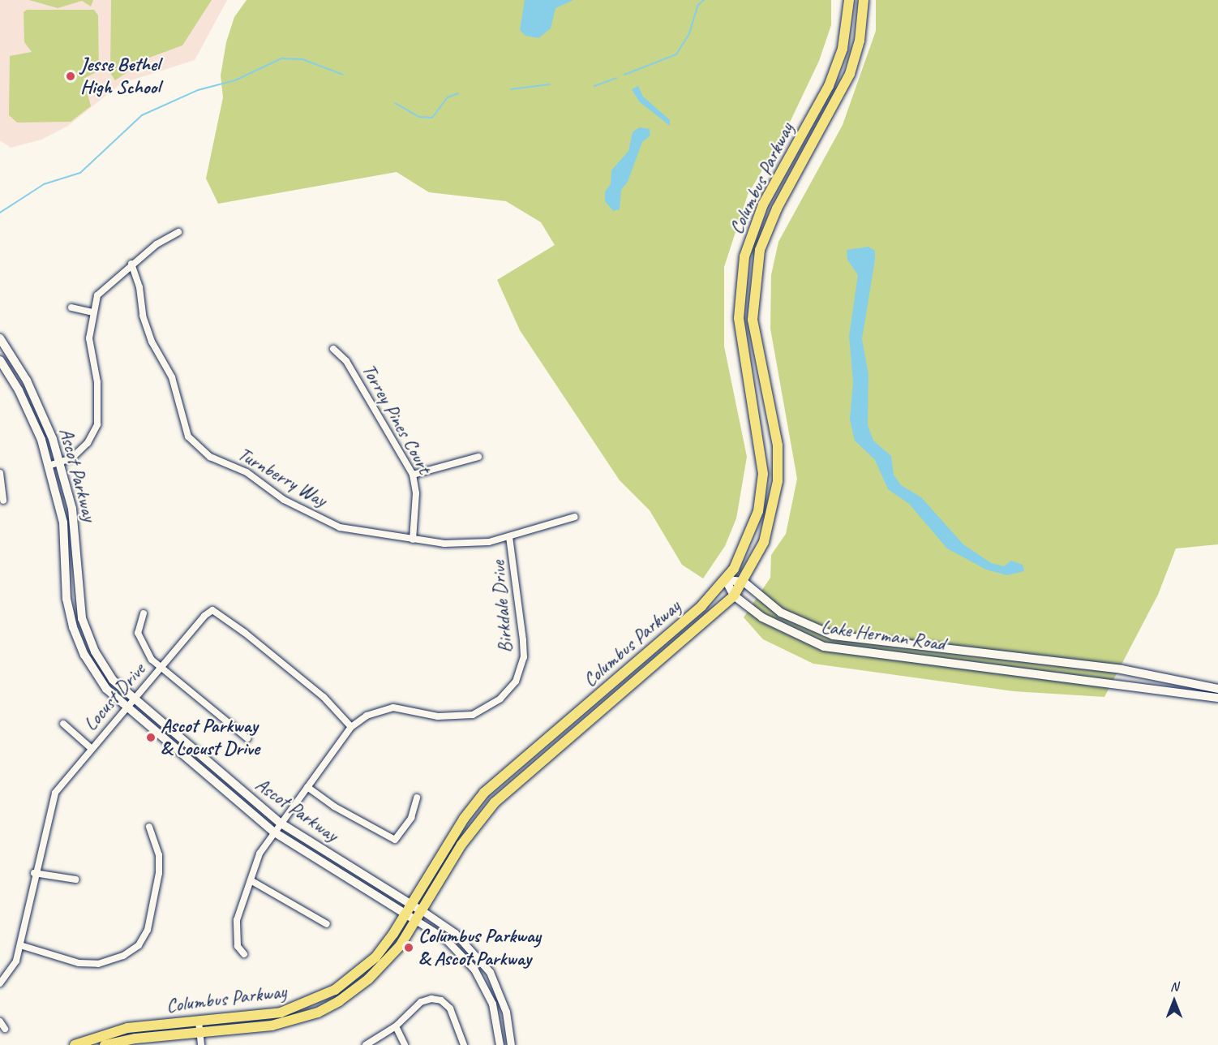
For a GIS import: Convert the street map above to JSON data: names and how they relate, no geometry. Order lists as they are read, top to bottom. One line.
{"streets":{"main road":["Columbus Parkway","Ascot Parkway","Lake Herman Road"],"street":["Torrey Pines Court","Turnberry Way","Birkdale Drive","Locust Drive"]},"crossings":[["Columbus Parkway","Ascot Parkway"],["Columbus Parkway","Lake Herman Road"],["Torrey Pines Court","Turnberry Way"],["Ascot Parkway","Birkdale Drive"],["Ascot Parkway","Locust Drive"],["Turnberry Way","Birkdale Drive"],["Birkdale Drive","Locust Drive"]],"places":["Jesse Bethel High School","Ascot Parkway & Locust Drive","Columbus Parkway & Ascot Parkway"],"north":"top"}
